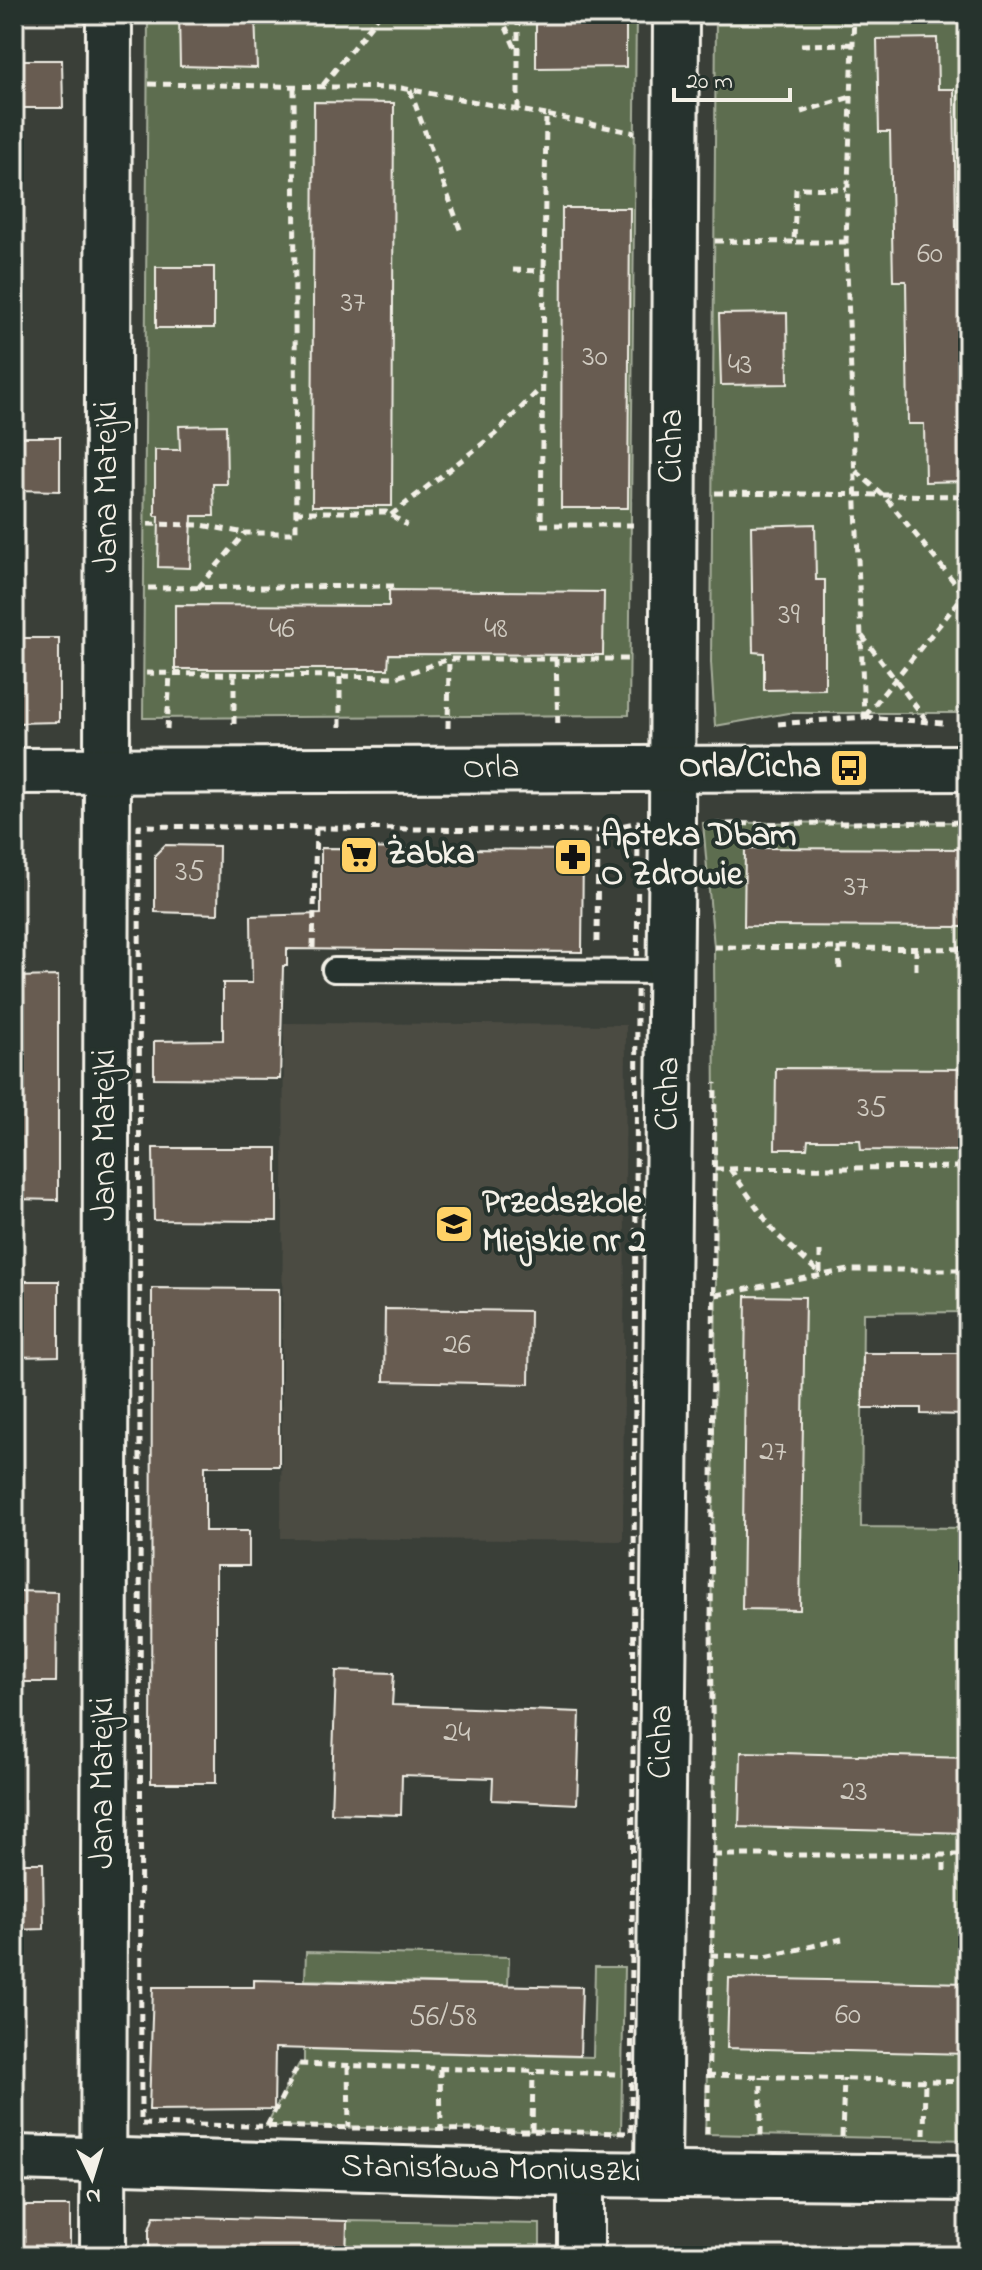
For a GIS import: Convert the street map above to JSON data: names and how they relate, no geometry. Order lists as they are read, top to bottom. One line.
{"streets":{"street":["Cicha","Jana Matejki","Orla","Stanisława Moniuszki"]},"crossings":[["Cicha","Orla"],["Cicha","Stanisława Moniuszki"],["Jana Matejki","Orla"],["Jana Matejki","Stanisława Moniuszki"]],"places":{"bus stop":["Orla/Cicha"],"supermarket":["Żabka"],"pharmacy":["Apteka Dbam O Zdrowie"],"school or university":["Przedszkole Miejskie nr 2"]},"house_numbers":["60","37","30","43","39","46","48","35","37","35","26","27","24","23","60","56/58"],"scale_bar":"20 m","north":"bottom"}
